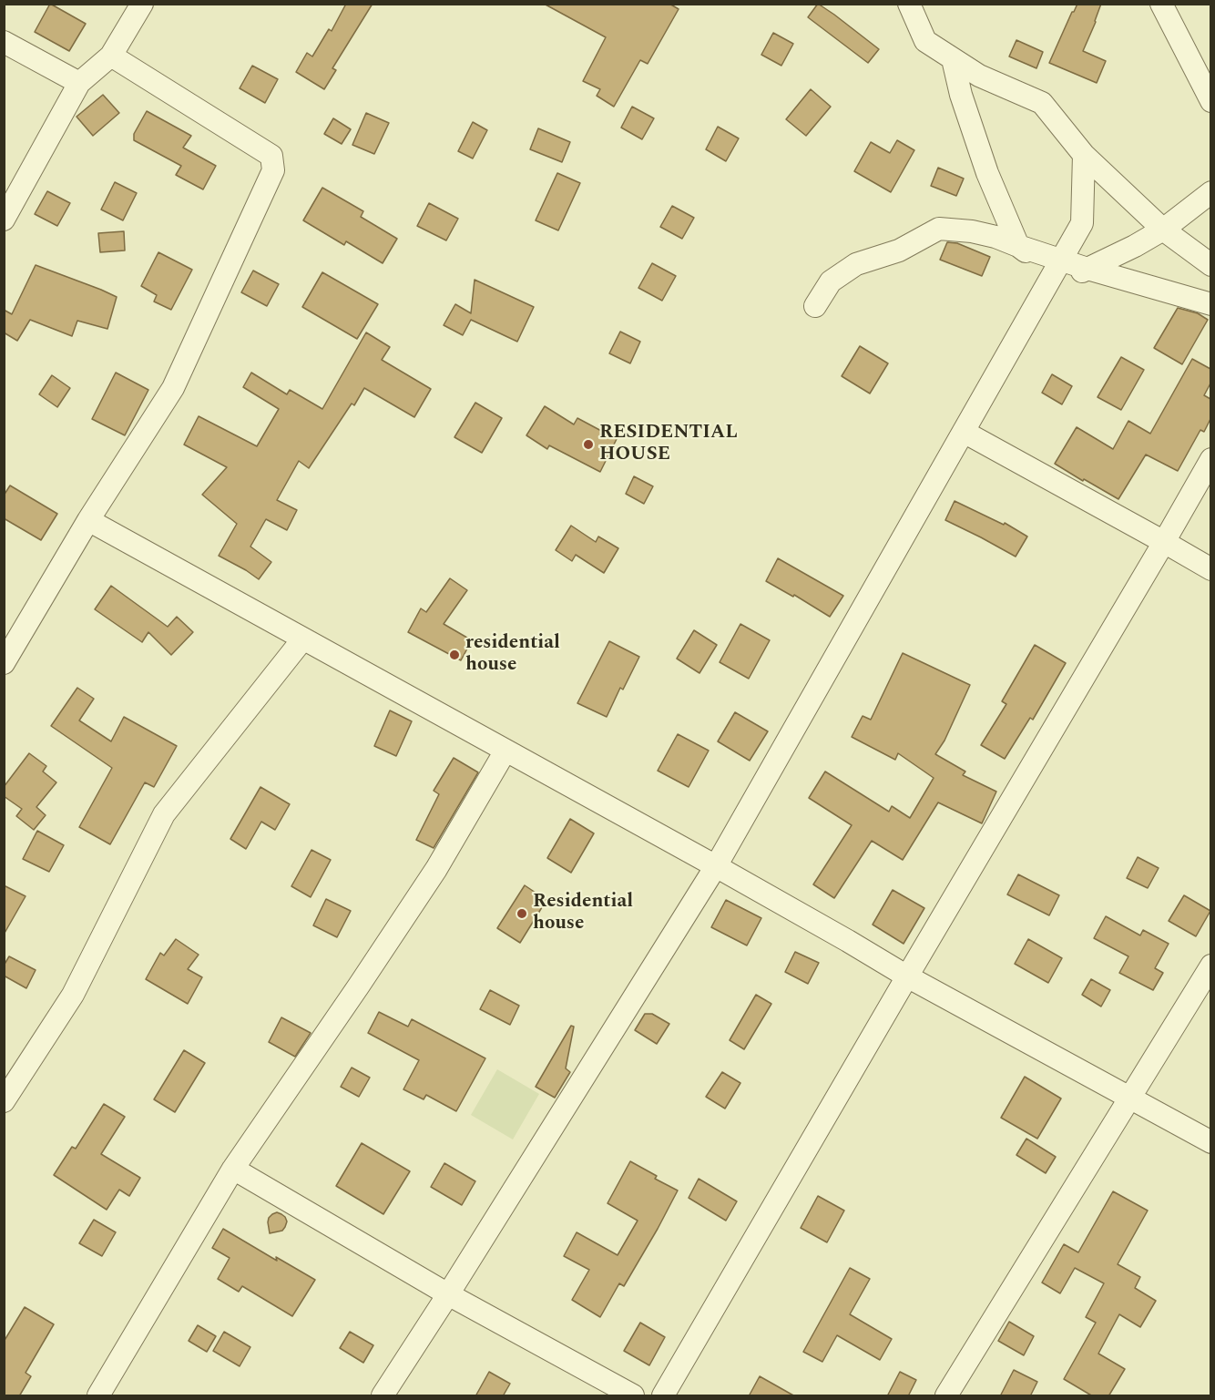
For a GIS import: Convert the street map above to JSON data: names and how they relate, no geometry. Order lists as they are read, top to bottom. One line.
{"places":["RESIDENTIAL HOUSE","residential house","Residential house"]}
